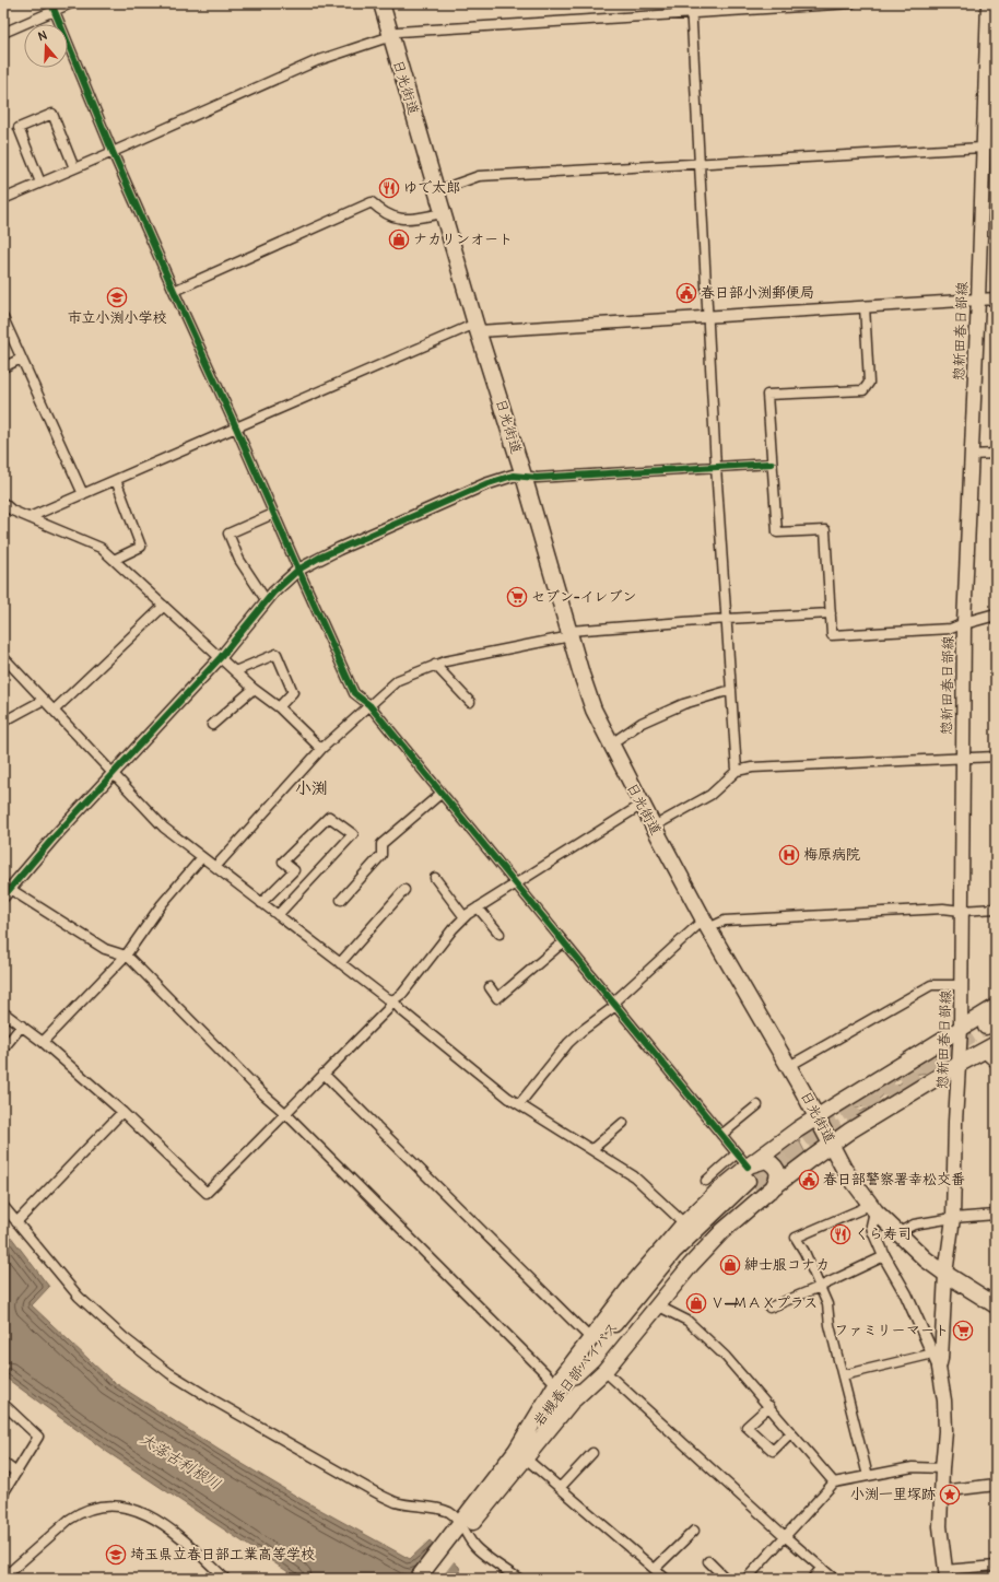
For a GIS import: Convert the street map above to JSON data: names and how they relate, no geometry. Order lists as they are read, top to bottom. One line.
{"streets":{"highway":["日光街道","岩槻春日部バイパス"],"main road":["惣新田春日部線"]},"crossings":[["日光街道","惣新田春日部線"]],"districts":["小渕"],"water":["大落古利根川"],"places":{"restaurant":["ゆで太郎","くら寿司"],"shop":["ナカリンオート","紳士服コナカ","Ｖ―ＭＡＸプラス"],"public building":["春日部小渕郵便局","春日部警察署幸松交番"],"school or university":["市立小渕小学校","埼玉県立春日部工業高等学校"],"supermarket":["セブン-イレブン","ファミリーマート"],"hospital":["梅原病院"],"place":["小渕一里塚跡"]},"north":"top"}
